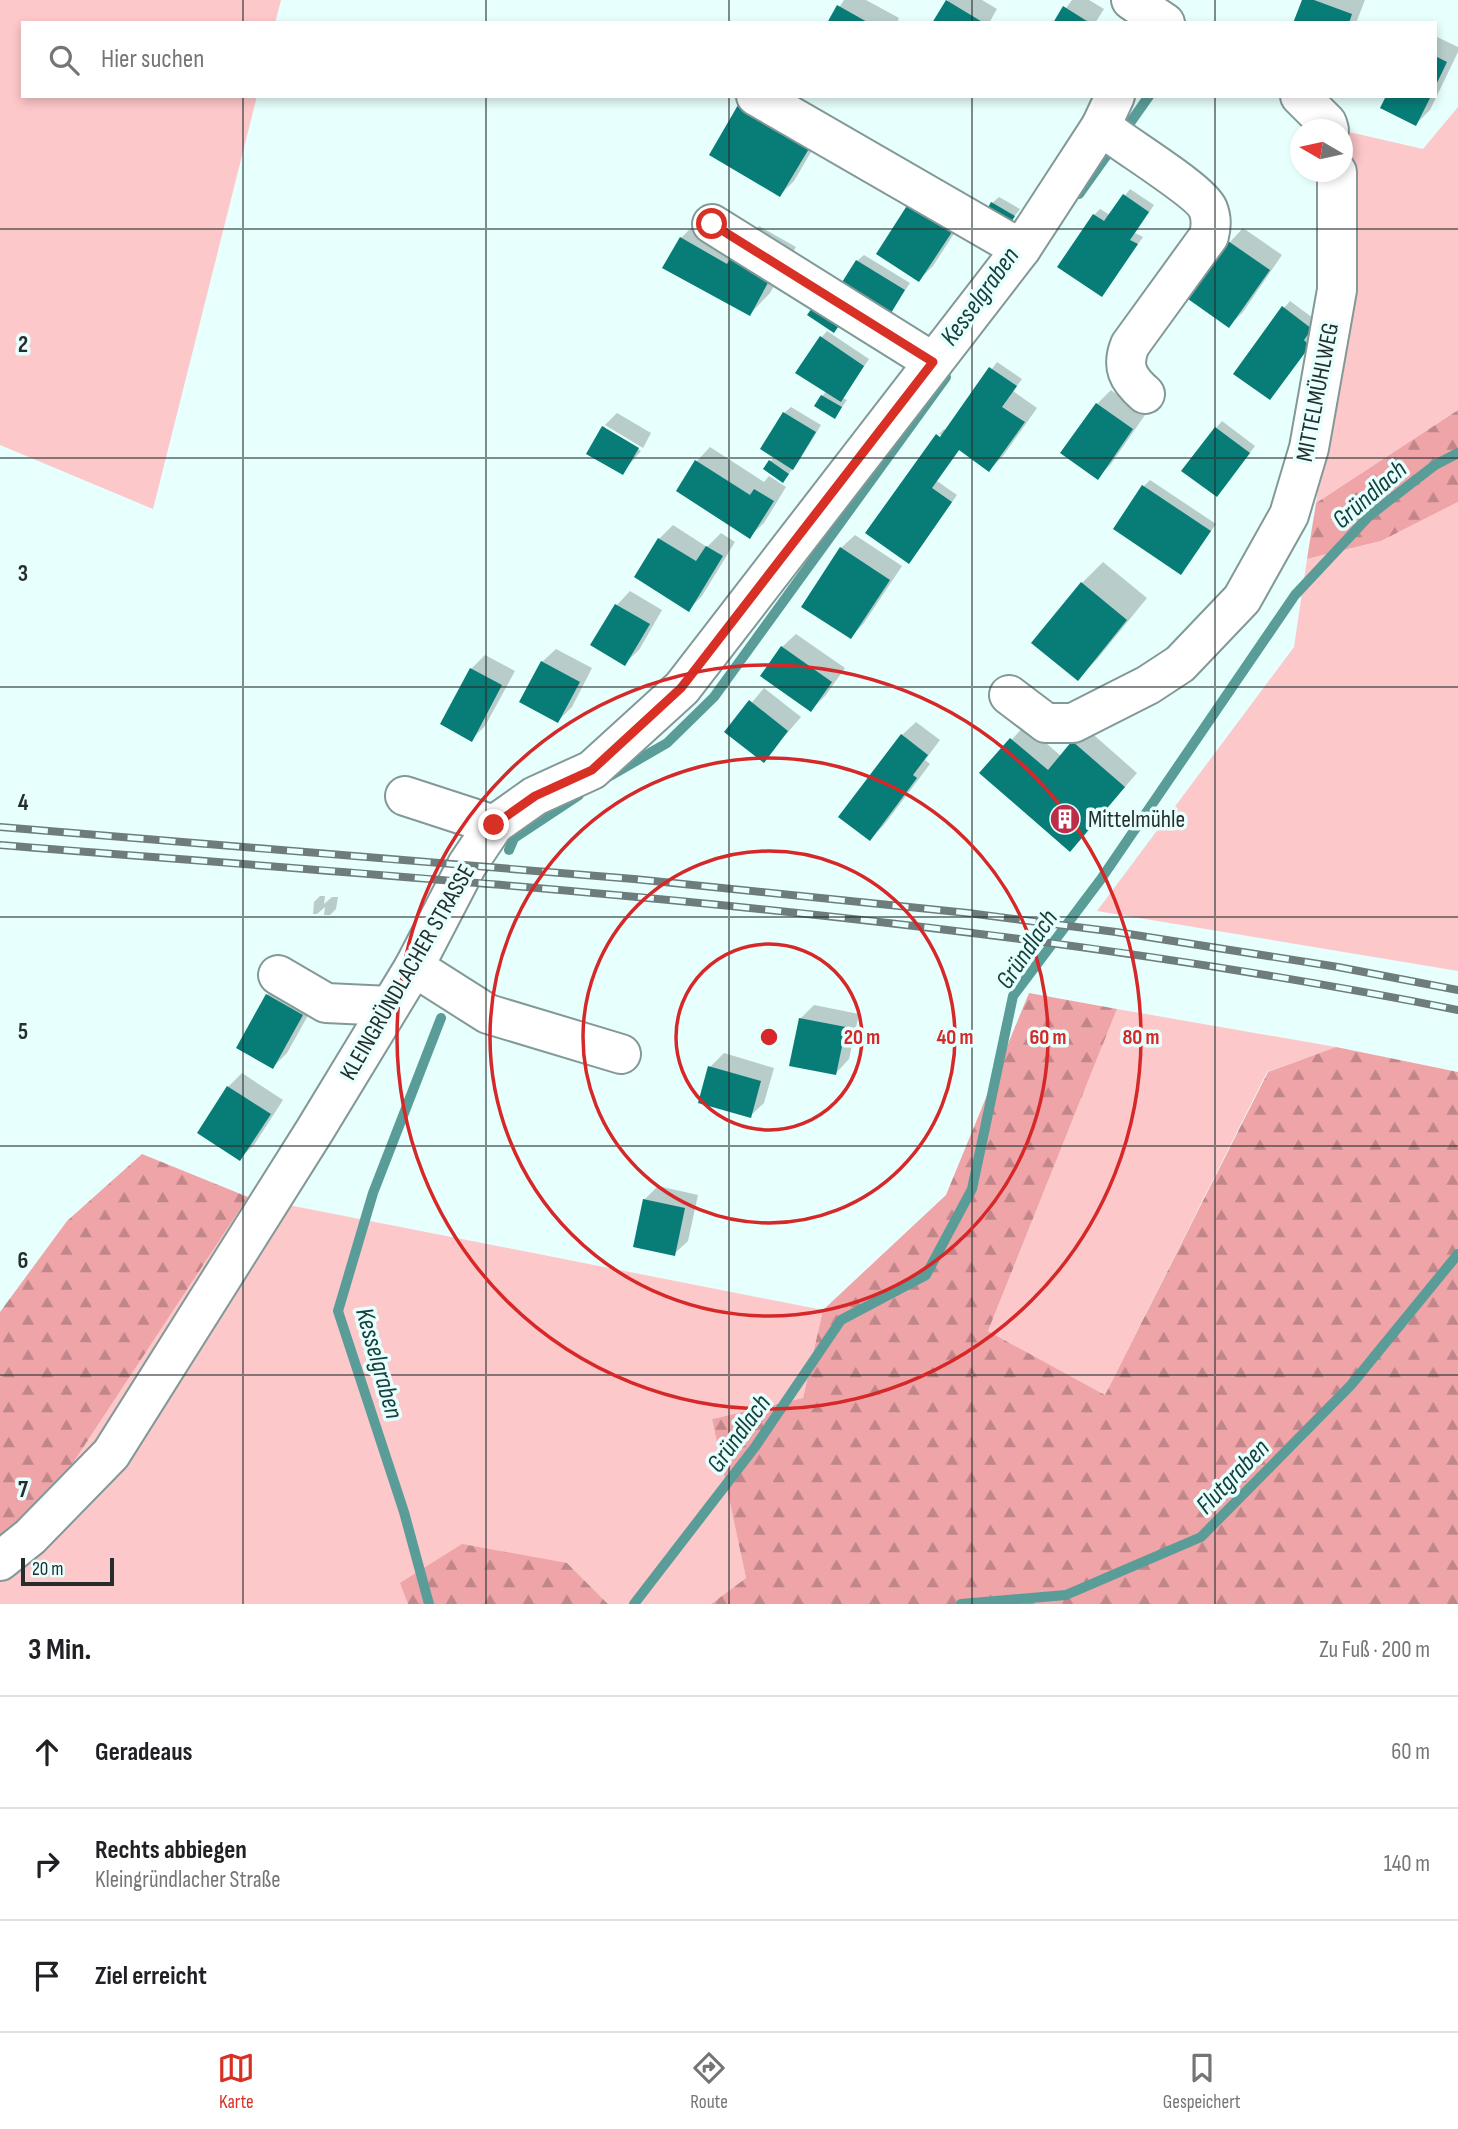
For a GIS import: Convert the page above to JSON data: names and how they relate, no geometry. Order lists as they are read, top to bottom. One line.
{"streets":{"street":["MITTELMÜHLWEG","KLEINGRÜNDLACHER STRASSE"]},"water":["Kesselgraben","Gründlach","Flutgraben"],"places":{"building":["Mittelmühle"]},"scale_bar":"20 m","north":"left","page":{"search":"Hier suchen","scale":"20 m","heading":["3 Min.","Zu Fuß · 200 m"],"list":[["Geradeaus","60 m"],["Rechts abbiegen","Kleingründlacher Straße","140 m"],"Ziel erreicht"],"nav":["Karte","Route","Gespeichert"]},"grid":{"rows":["2","3","4","5","6","7"]},"rings":["20 m","40 m","60 m","80 m"]}
